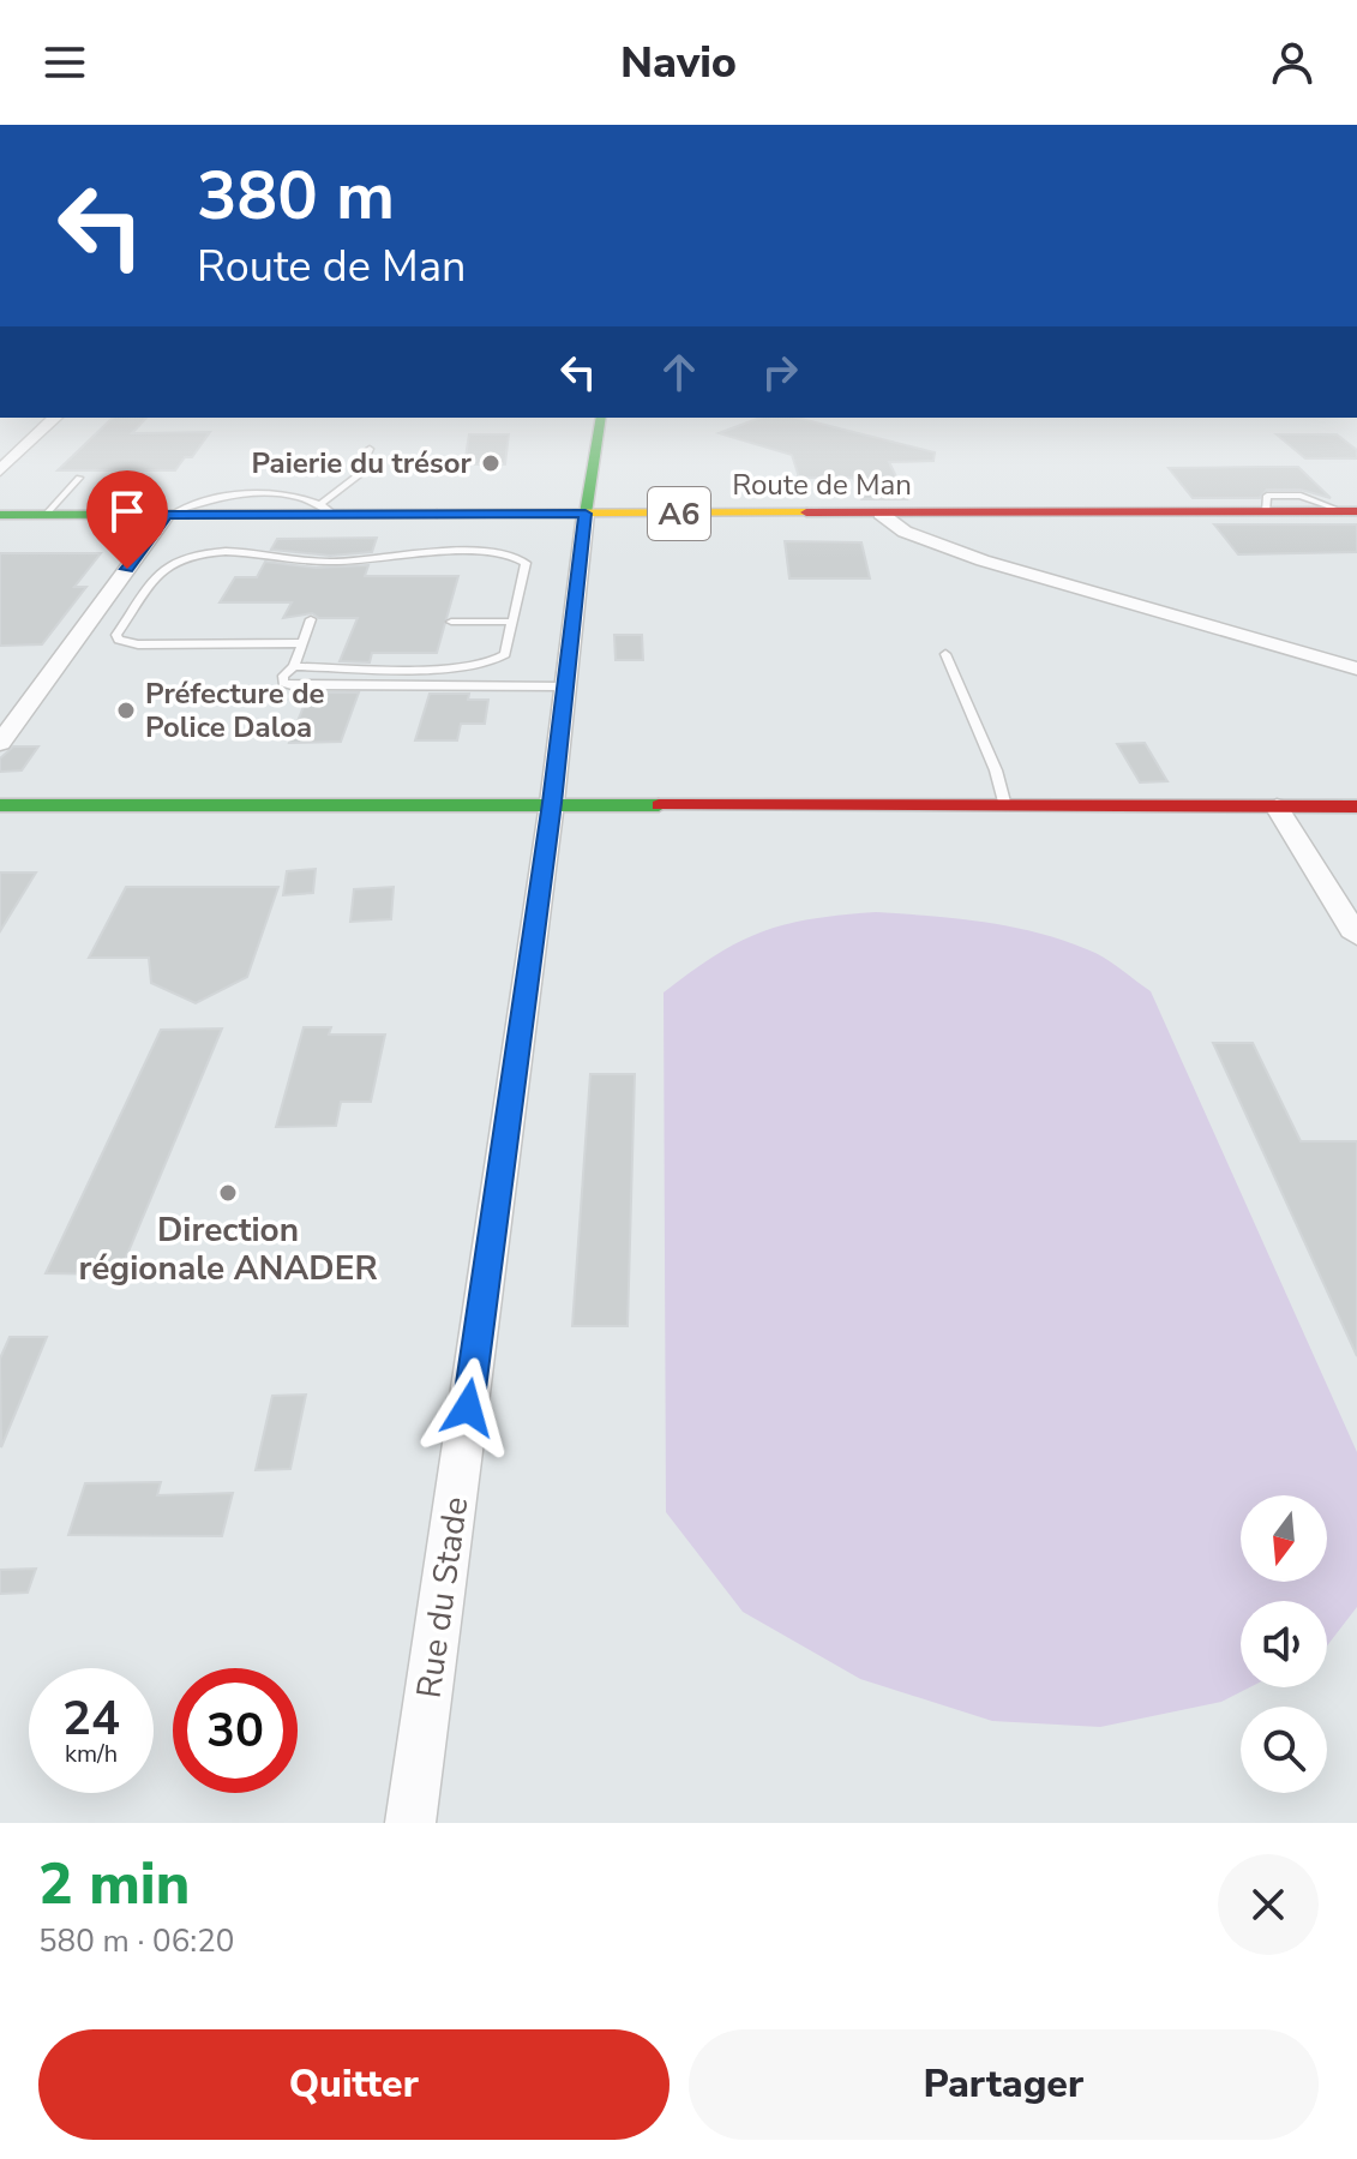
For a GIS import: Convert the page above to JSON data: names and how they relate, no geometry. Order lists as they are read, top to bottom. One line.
{"streets":{"main road":["Route de Man","A6"],"street":["Rue du Stade"]},"crossings":[["Route de Man","Rue du Stade"]],"places":["Paierie du trésor","Préfecture de Police Daloa","Direction régionale ANADER"],"north":"bottom","page":{"header":"Navio","turn":["380 m","Route de Man"],"speed":"24 km/h","limit":"30","heading":["2 min","580 m · 06:20"],"buttons":["Quitter","Partager"]}}
